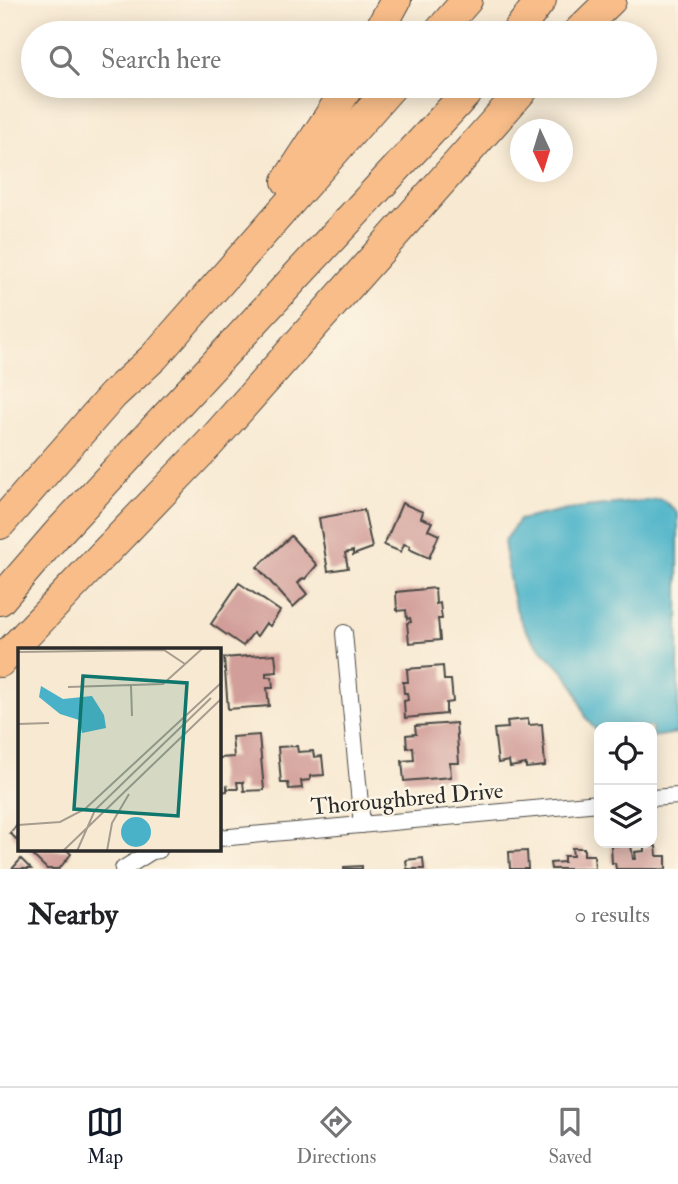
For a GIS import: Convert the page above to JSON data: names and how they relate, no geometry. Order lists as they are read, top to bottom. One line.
{"streets":{"street":["Thoroughbred Drive"]},"north":"bottom","page":{"search":"Search here","heading":["Nearby","0 results"],"nav":["Map","Directions","Saved"]}}
